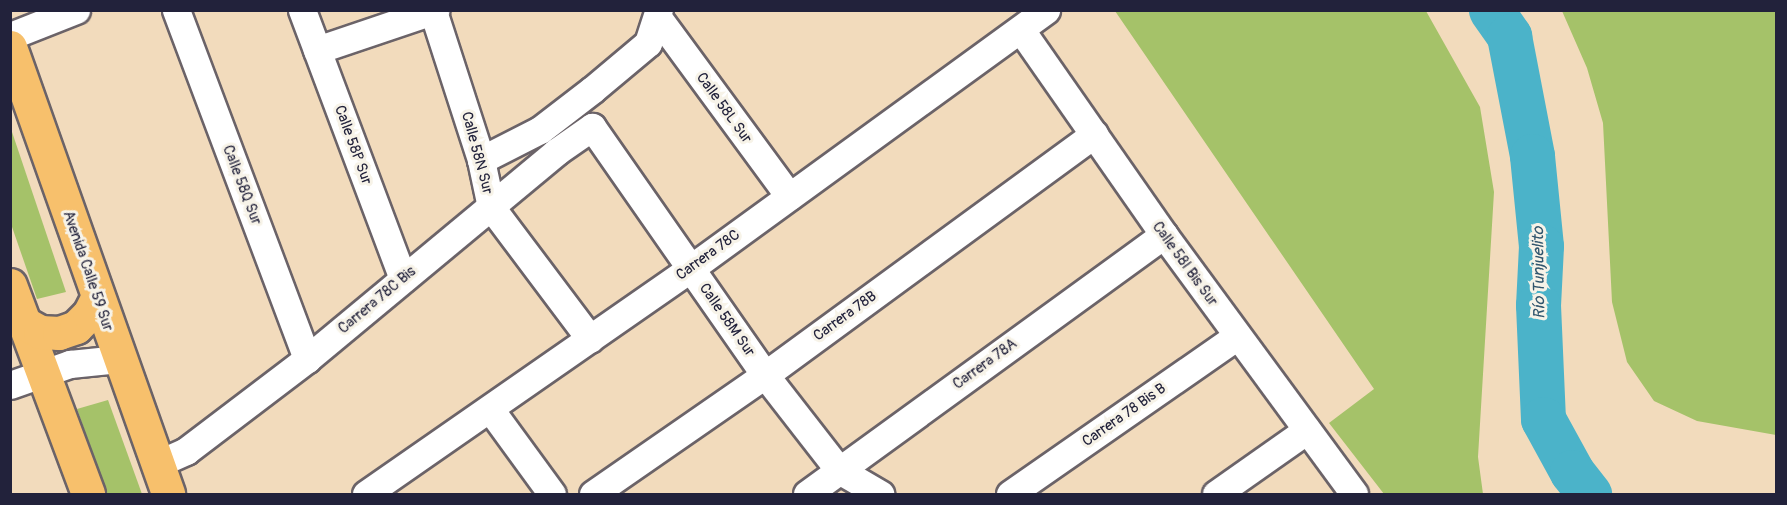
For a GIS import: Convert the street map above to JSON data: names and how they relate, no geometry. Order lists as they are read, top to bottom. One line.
{"streets":{"main road":["Avenida Calle 59 Sur"],"street":["Calle 58L Sur","Calle 58P Sur","Calle 58N Sur","Calle 58Q Sur","Carrera 78C","Calle 58I Bis Sur","Carrera 78C Bis","Carrera 78B","Calle 58M Sur","Carrera 78A","Carrera 78 Bis B"]},"crossings":[["Calle 58L Sur","Carrera 78C"],["Calle 58P Sur","Carrera 78C Bis"],["Calle 58N Sur","Carrera 78C"],["Calle 58N Sur","Carrera 78C Bis"],["Calle 58Q Sur","Carrera 78C Bis"],["Carrera 78C","Calle 58I Bis Sur"],["Carrera 78C","Calle 58M Sur"],["Calle 58I Bis Sur","Carrera 78B"],["Calle 58I Bis Sur","Carrera 78A"],["Calle 58I Bis Sur","Carrera 78 Bis B"],["Avenida Calle 59 Sur","Carrera 78C Bis"],["Carrera 78C Bis","Calle 58M Sur"],["Carrera 78B","Calle 58M Sur"],["Calle 58M Sur","Carrera 78A"]],"water":["Río Tunjuelito"]}
